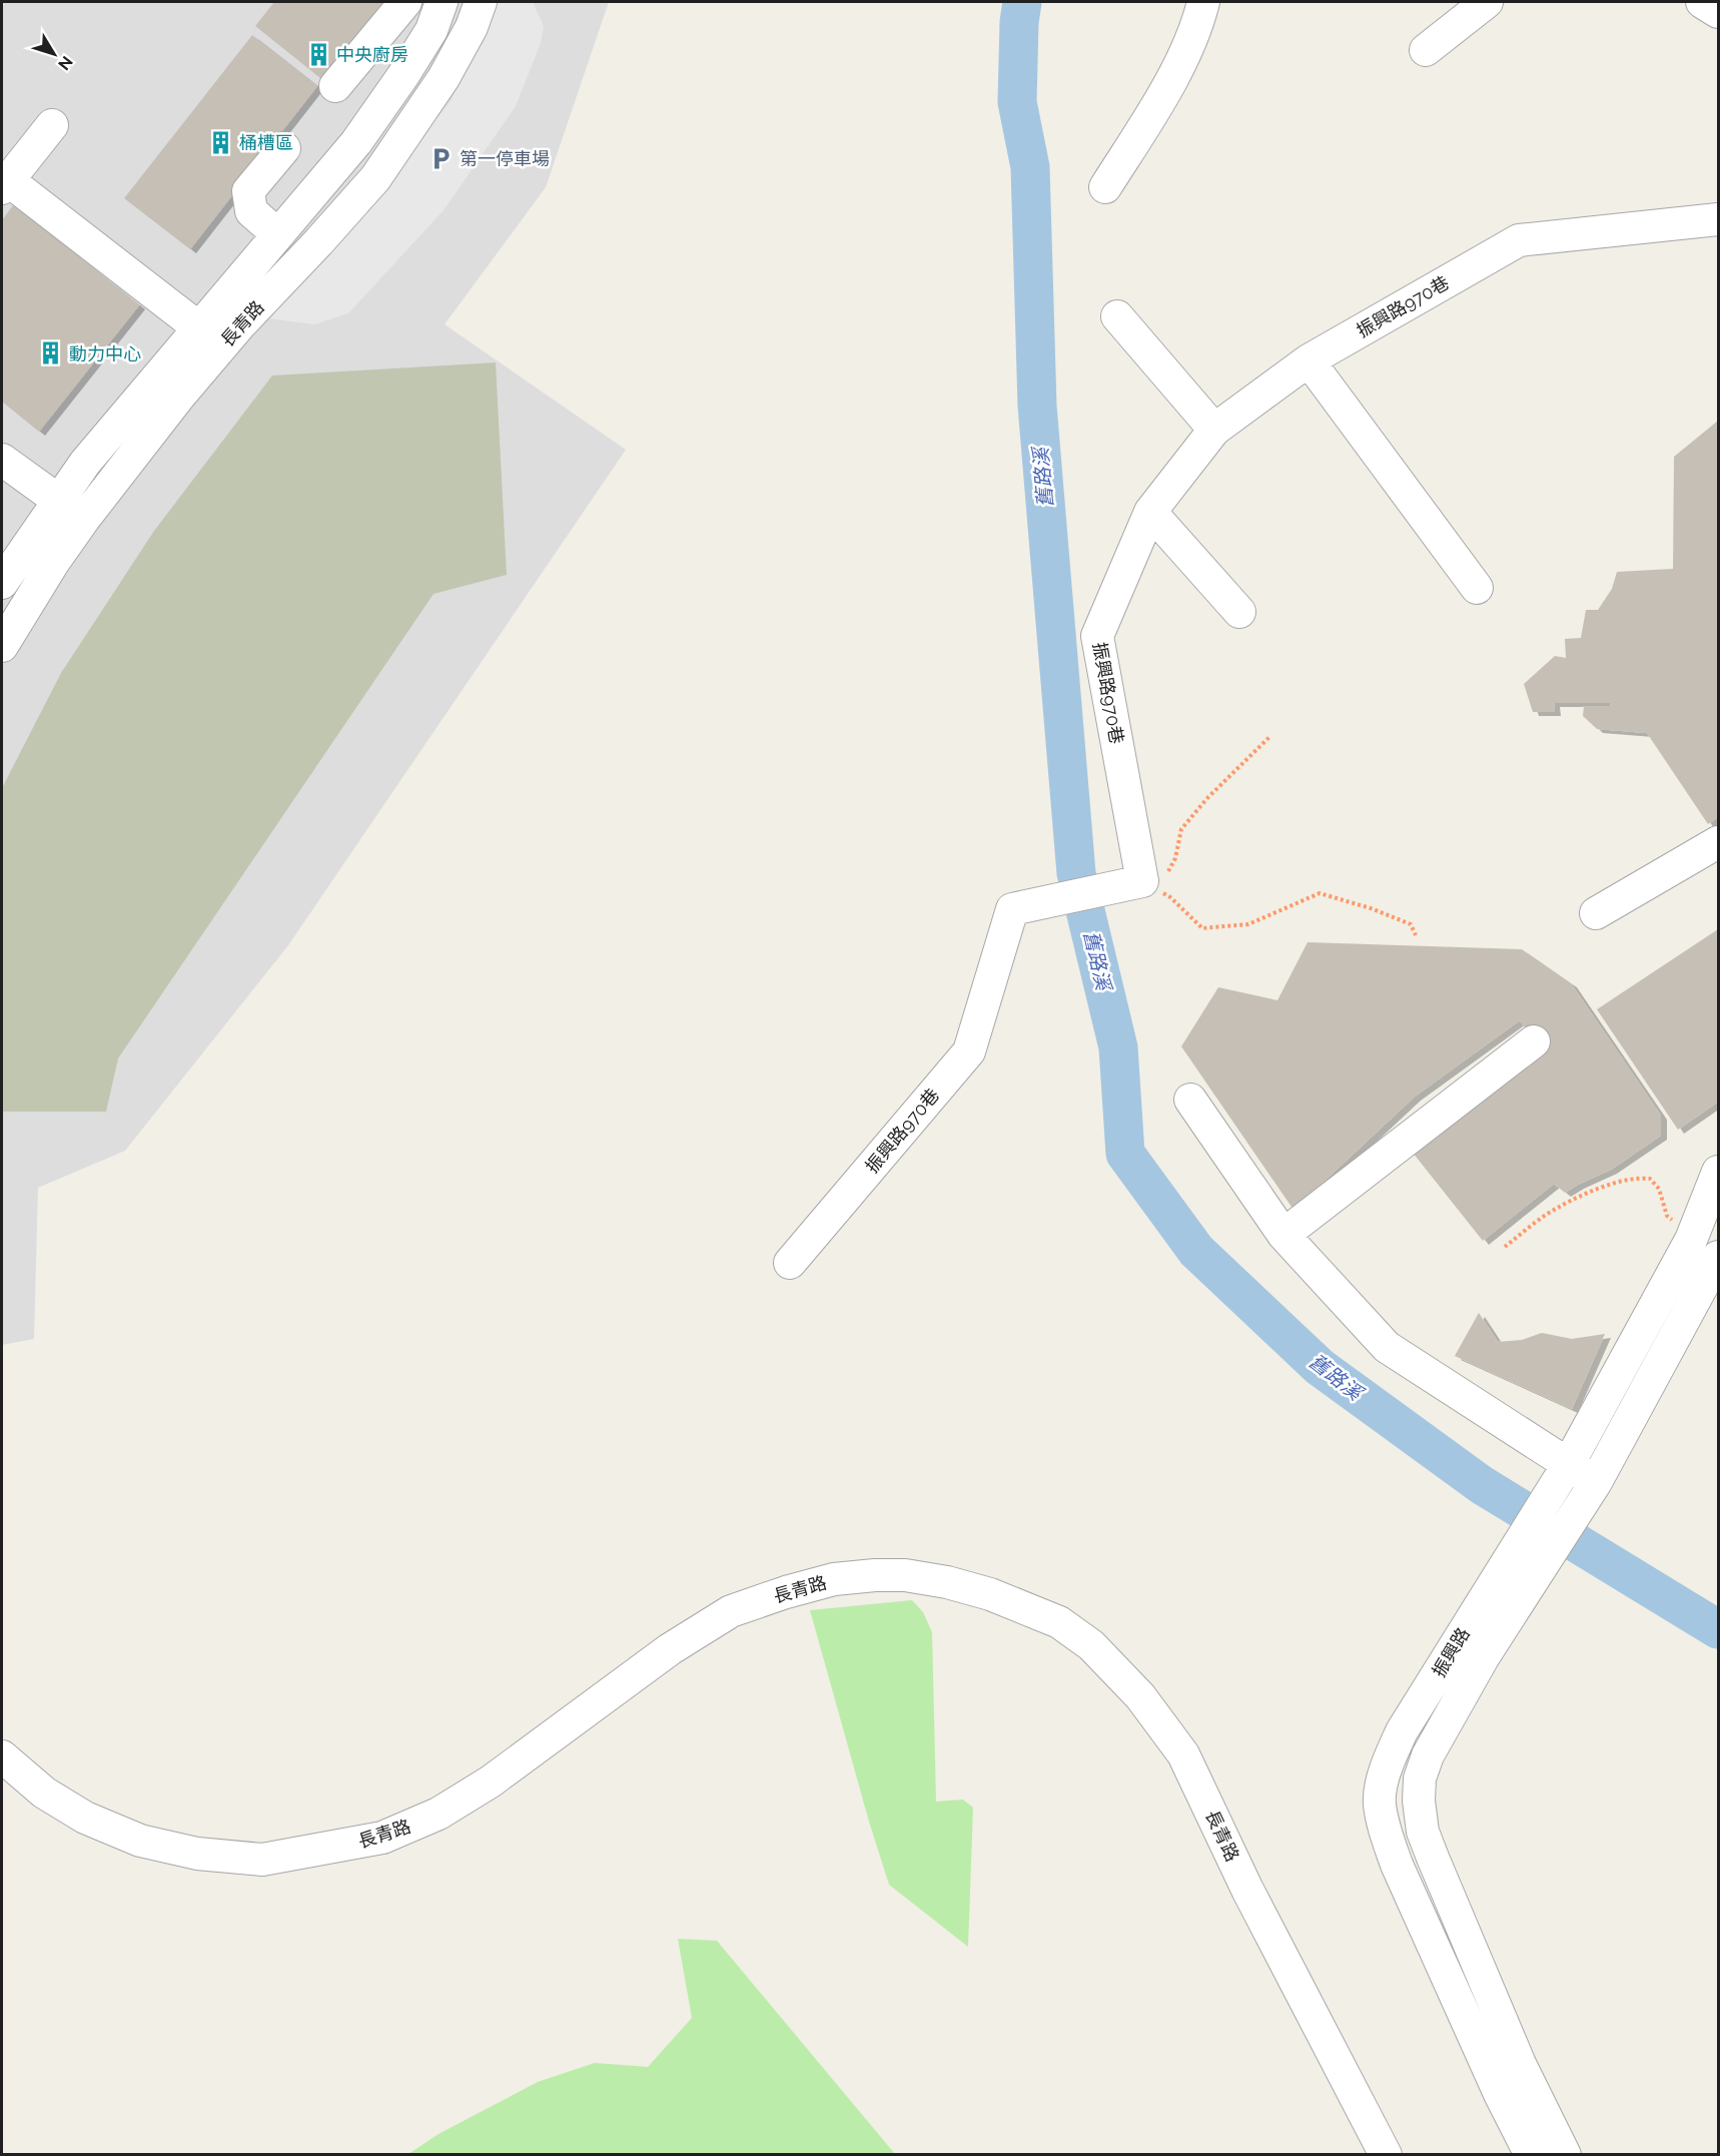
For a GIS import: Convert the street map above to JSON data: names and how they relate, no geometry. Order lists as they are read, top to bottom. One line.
{"streets":{"street":["振興路970巷","長青路","振興路"]},"water":["舊路溪"],"places":{"building":["中央廚房","桶槽區","動力中心"],"parking":["第一停車場"]},"north":"bottom right"}
